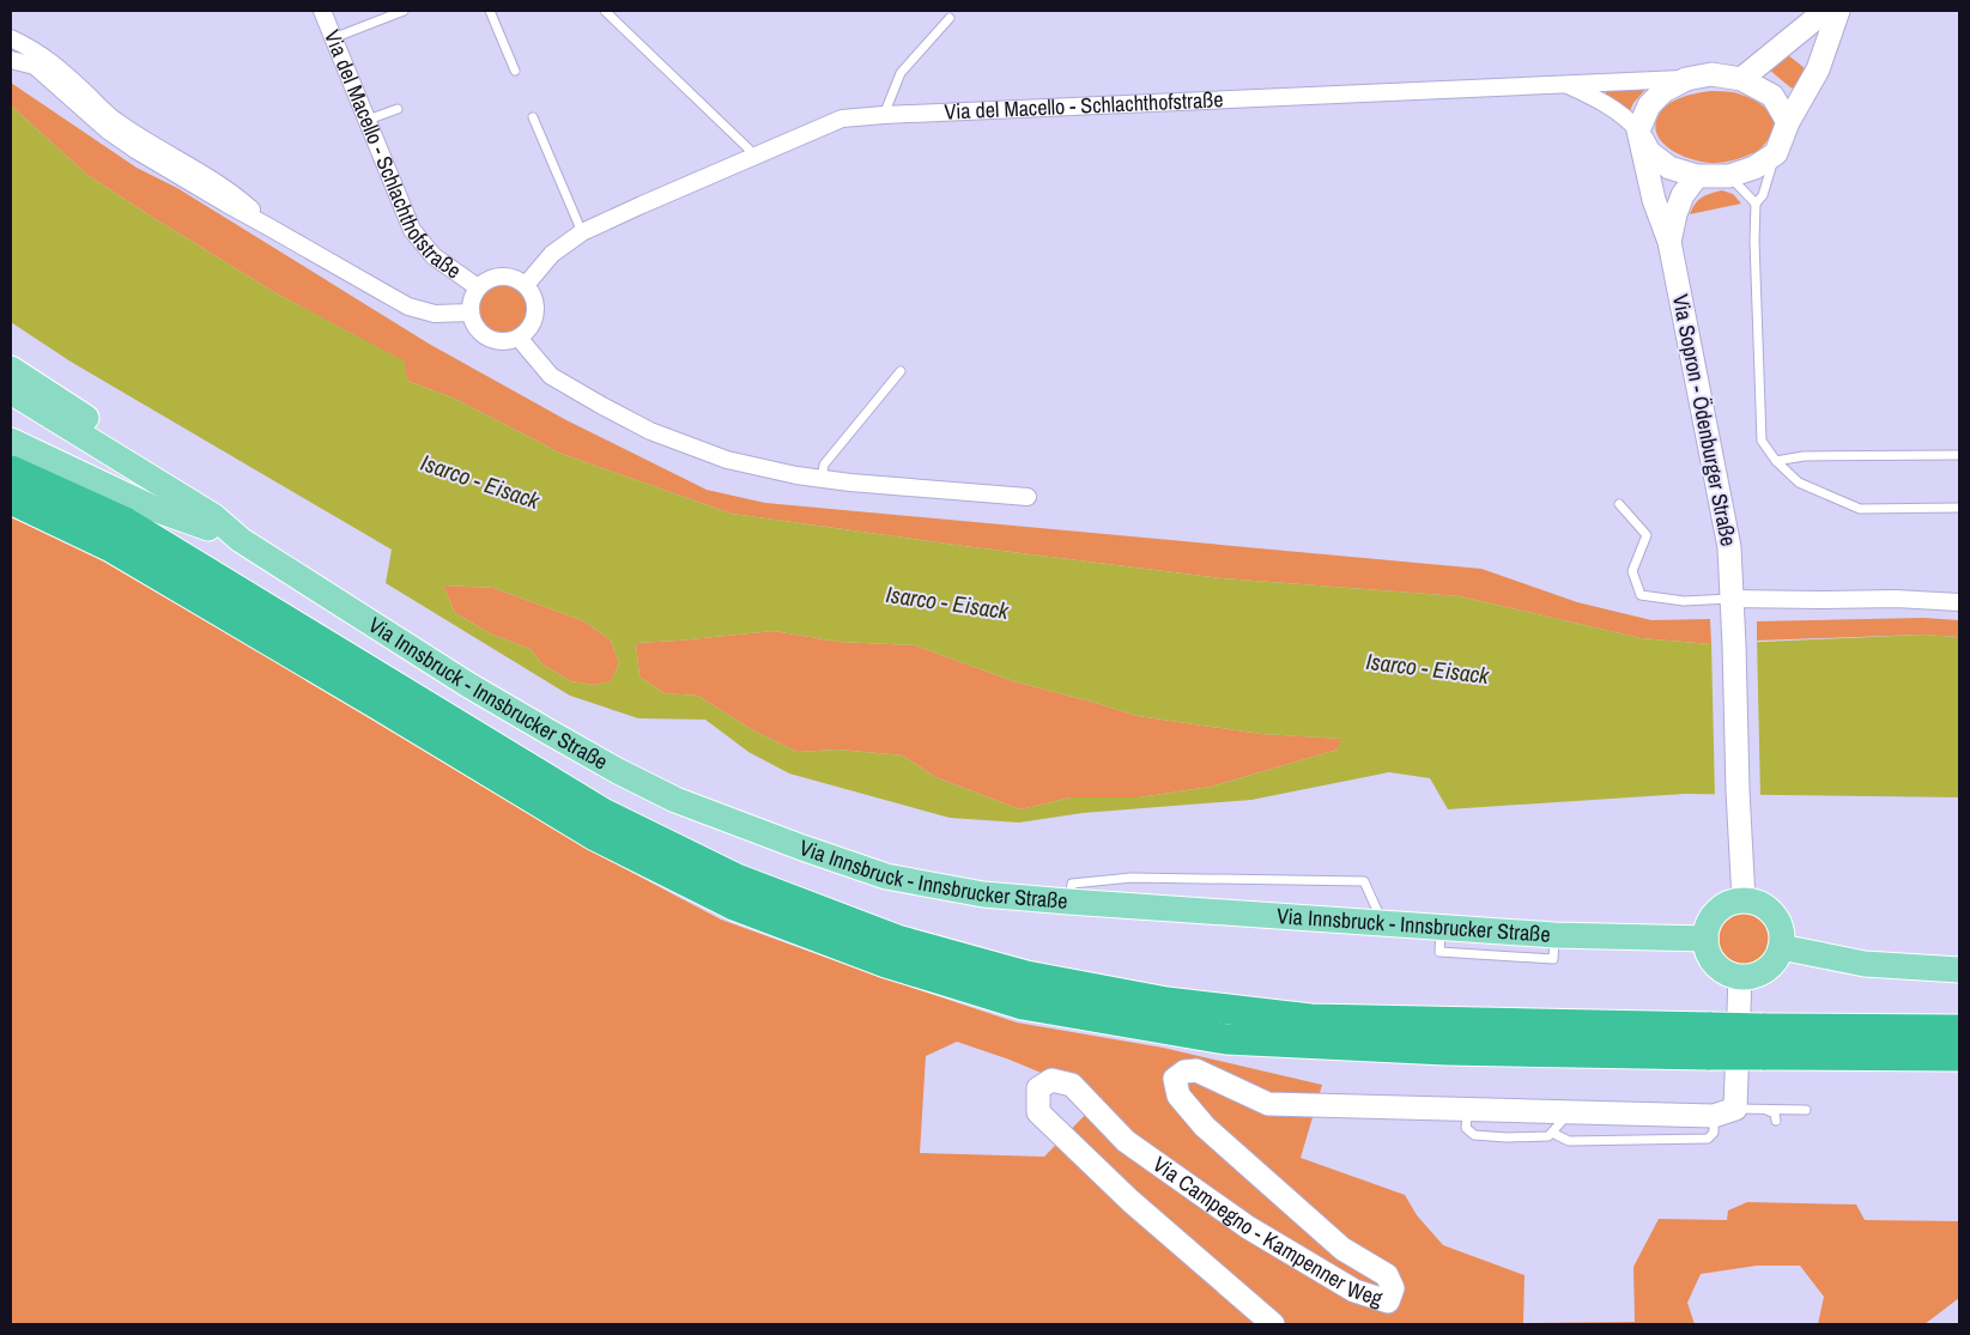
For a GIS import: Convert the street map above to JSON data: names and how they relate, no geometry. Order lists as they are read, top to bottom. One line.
{"streets":{"main road":["Via Innsbruck - Innsbrucker Straße"],"street":["Via del Macello - Schlachthofstraße","Via Sopron - Ödenburger Straße","Via Campegno - Kampenner Weg"]},"crossings":[["Via Sopron - Ödenburger Straße","Via Innsbruck - Innsbrucker Straße"]],"water":["Isarco - Eisack"]}
